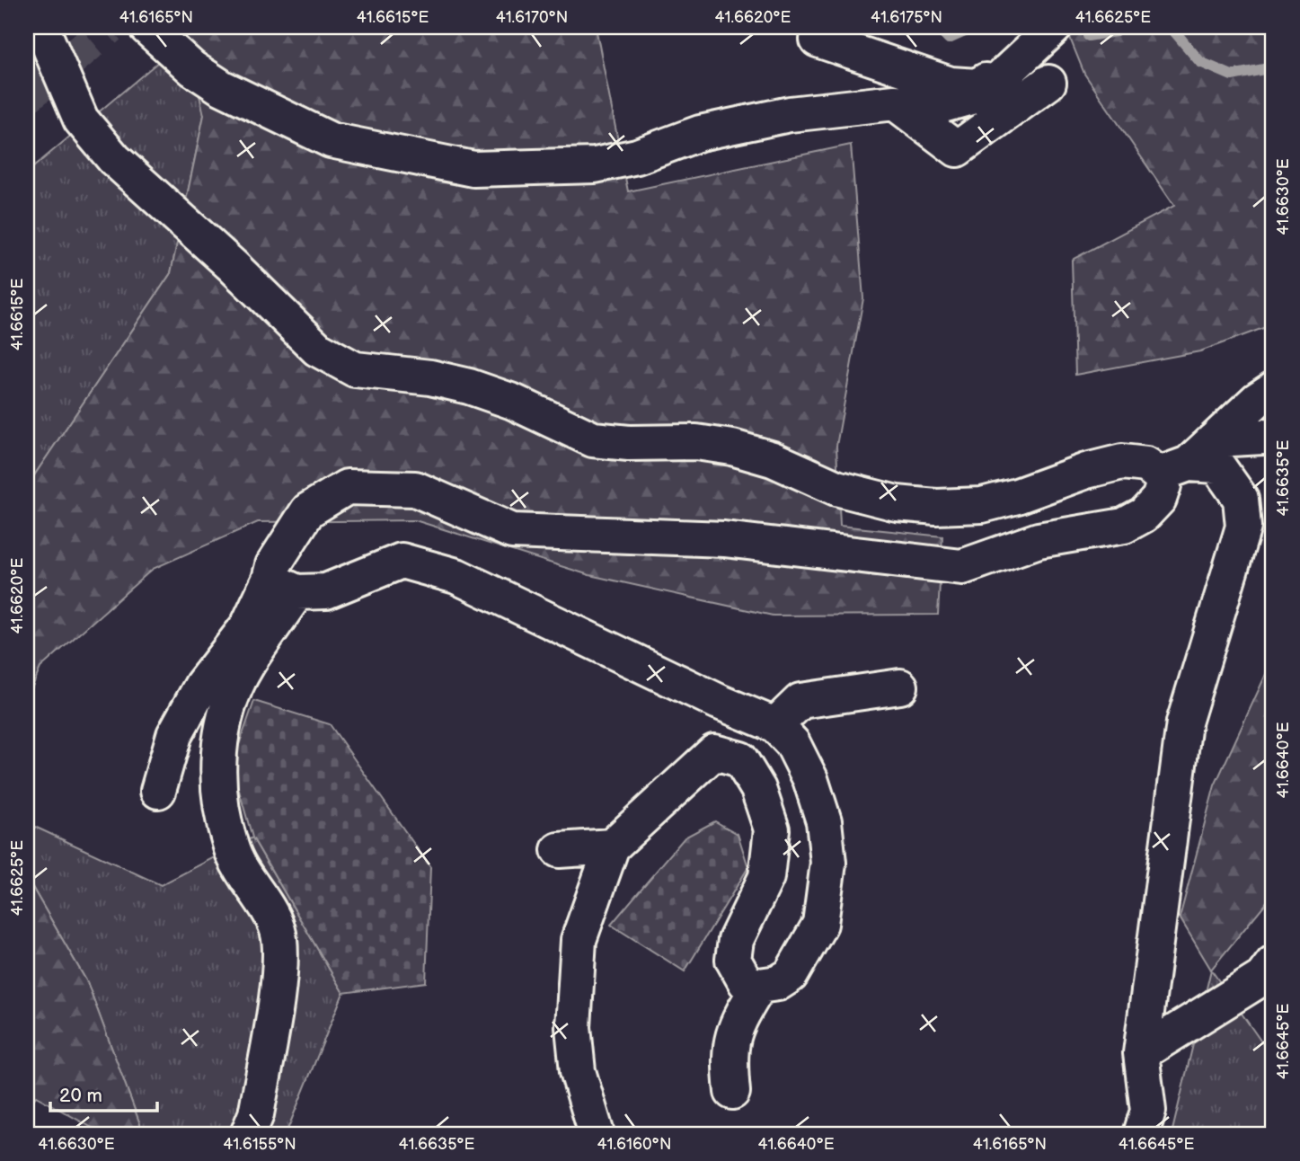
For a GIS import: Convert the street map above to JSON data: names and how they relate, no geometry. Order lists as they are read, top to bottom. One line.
{"scale_bar":"20 m","coordinates":["41.6165°N","41.6615°E","41.6170°N","41.6620°E","41.6175°N","41.6625°E","41.6630°E","41.6635°E","41.6640°E","41.6645°E","41.6155°N","41.6160°N"]}
